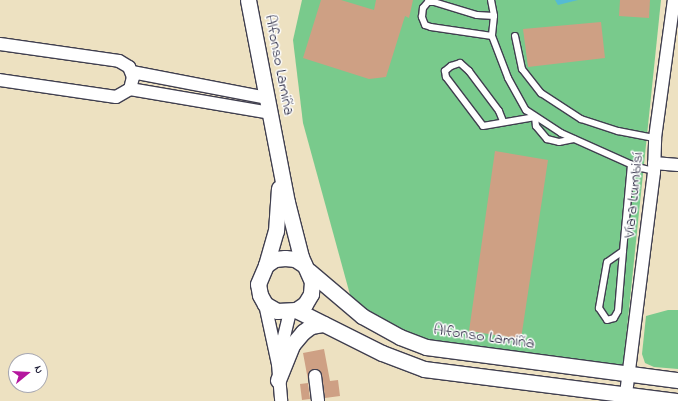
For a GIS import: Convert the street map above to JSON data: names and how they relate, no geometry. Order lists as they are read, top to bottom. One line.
{"streets":{"street":["Alfonso Lamiña","Vía a Lumbisí"]},"crossings":[["Alfonso Lamiña","Vía a Lumbisí"]],"north":"right"}
